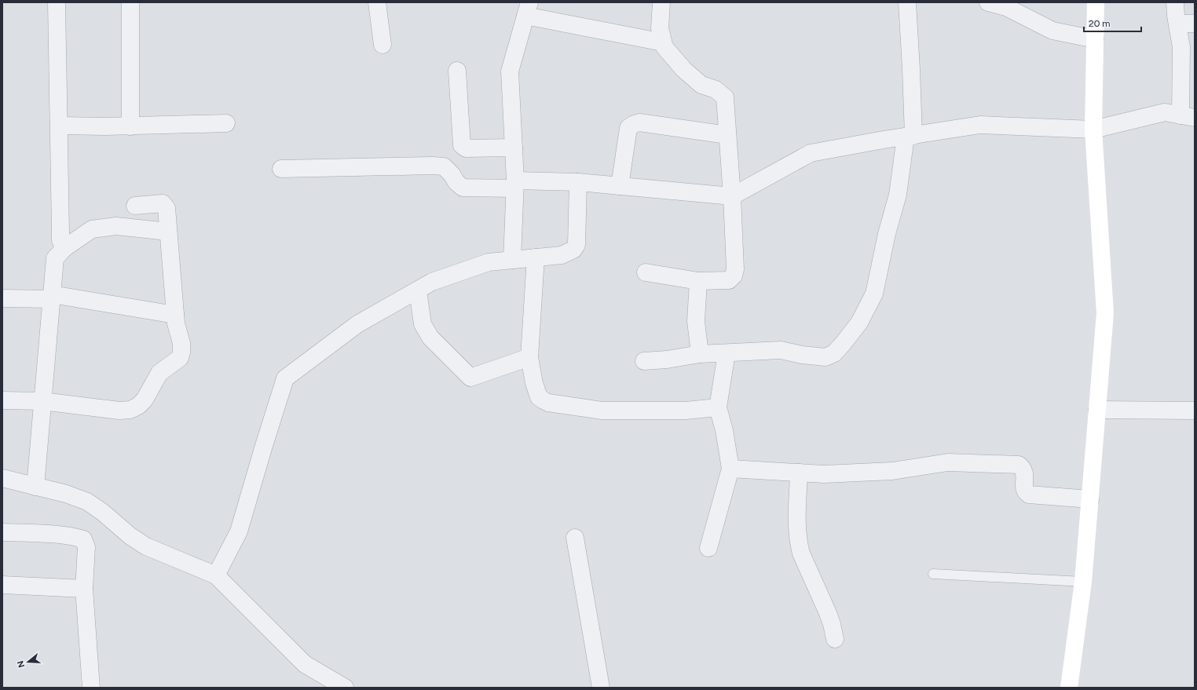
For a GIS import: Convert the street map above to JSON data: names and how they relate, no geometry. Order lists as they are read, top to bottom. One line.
{"scale_bar":"20 m","north":"left"}
